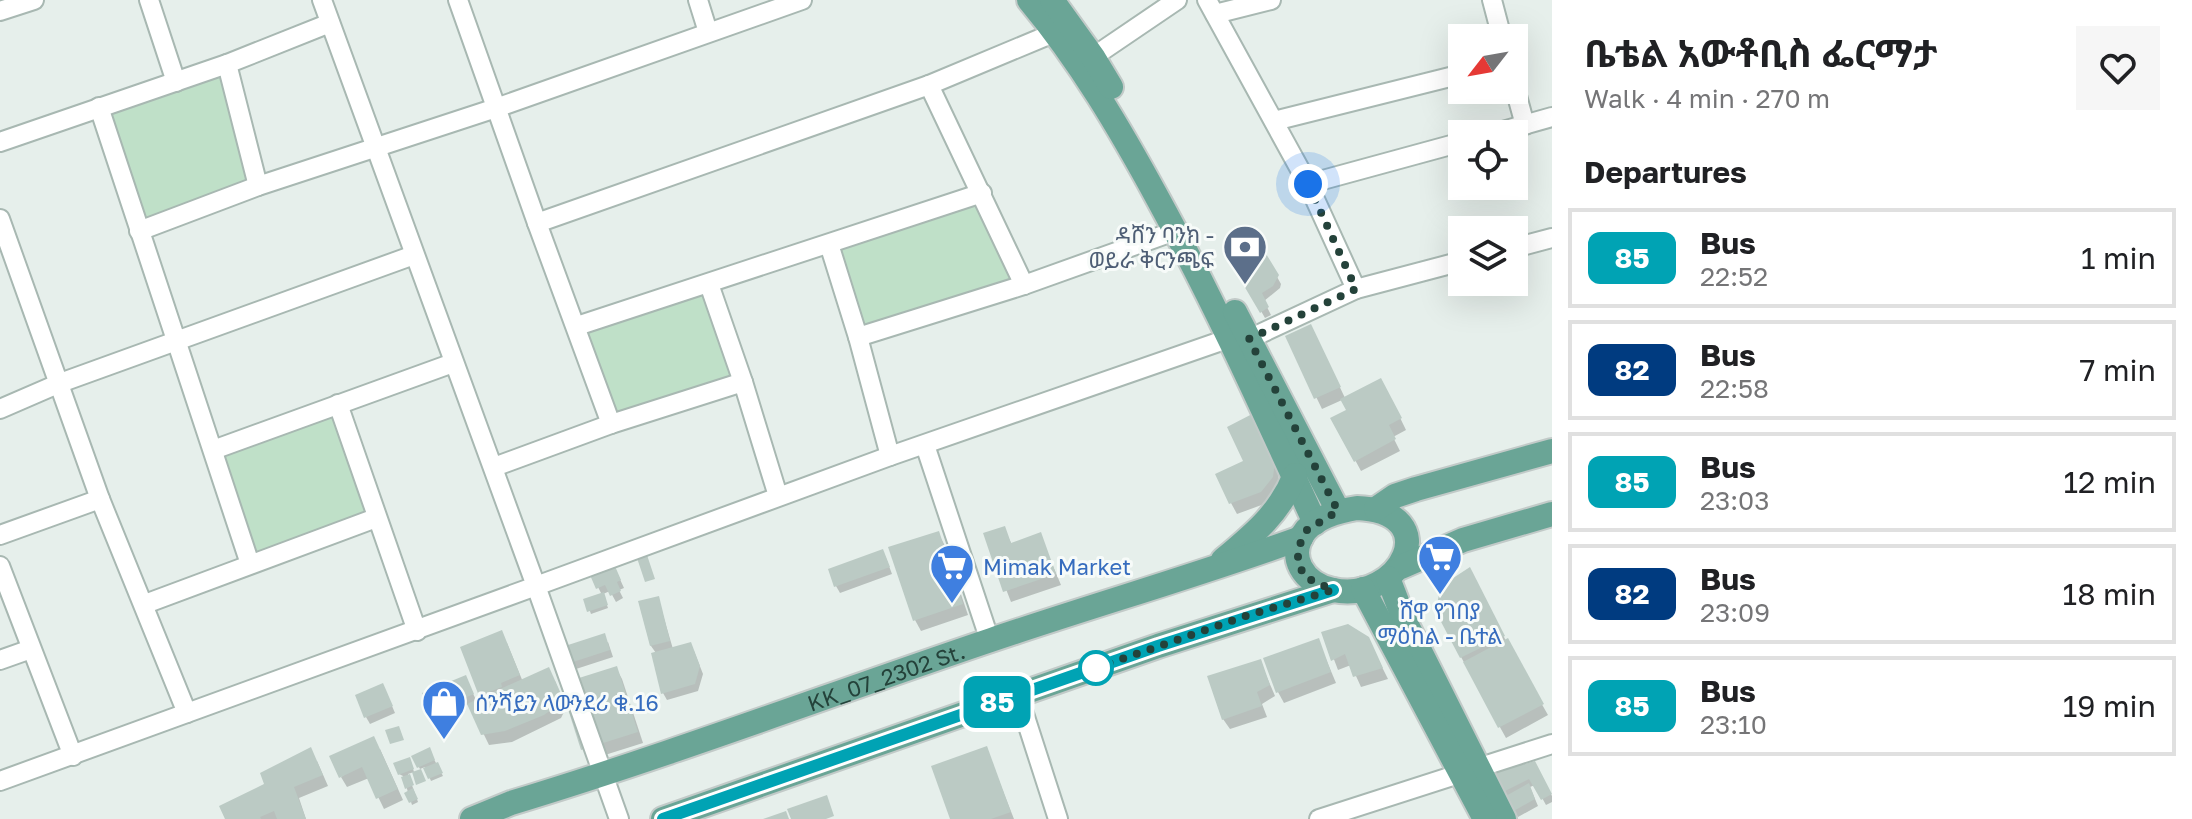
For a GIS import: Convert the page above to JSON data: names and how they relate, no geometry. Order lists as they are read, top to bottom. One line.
{"streets":{"main road":["KK_07_2302 St."]},"places":{"bank":["ዳሸን ባንክ - ወይራ ቅርንጫፍ"],"supermarket":["ሸዋ የገበያ ማዕከል - ቤተል","Mimak Market"],"shop":["ሰንሻይን ላውንደሪ ቁ.16"]},"lines":["bus line 85"],"north":"bottom left","page":{"on_map":"85","heading":[["ቤቴል አውቶቢስ ፌርማታ","Walk · 4 min · 270 m"],"Departures"],"list":[{"mark":"85","name":"Bus","note":"22:52","value":"1 min"},{"mark":"82","name":"Bus","note":"22:58","value":"7 min"},{"mark":"85","name":"Bus","note":"23:03","value":"12 min"},{"mark":"82","name":"Bus","note":"23:09","value":"18 min"},{"mark":"85","name":"Bus","note":"23:10","value":"19 min"}]}}
